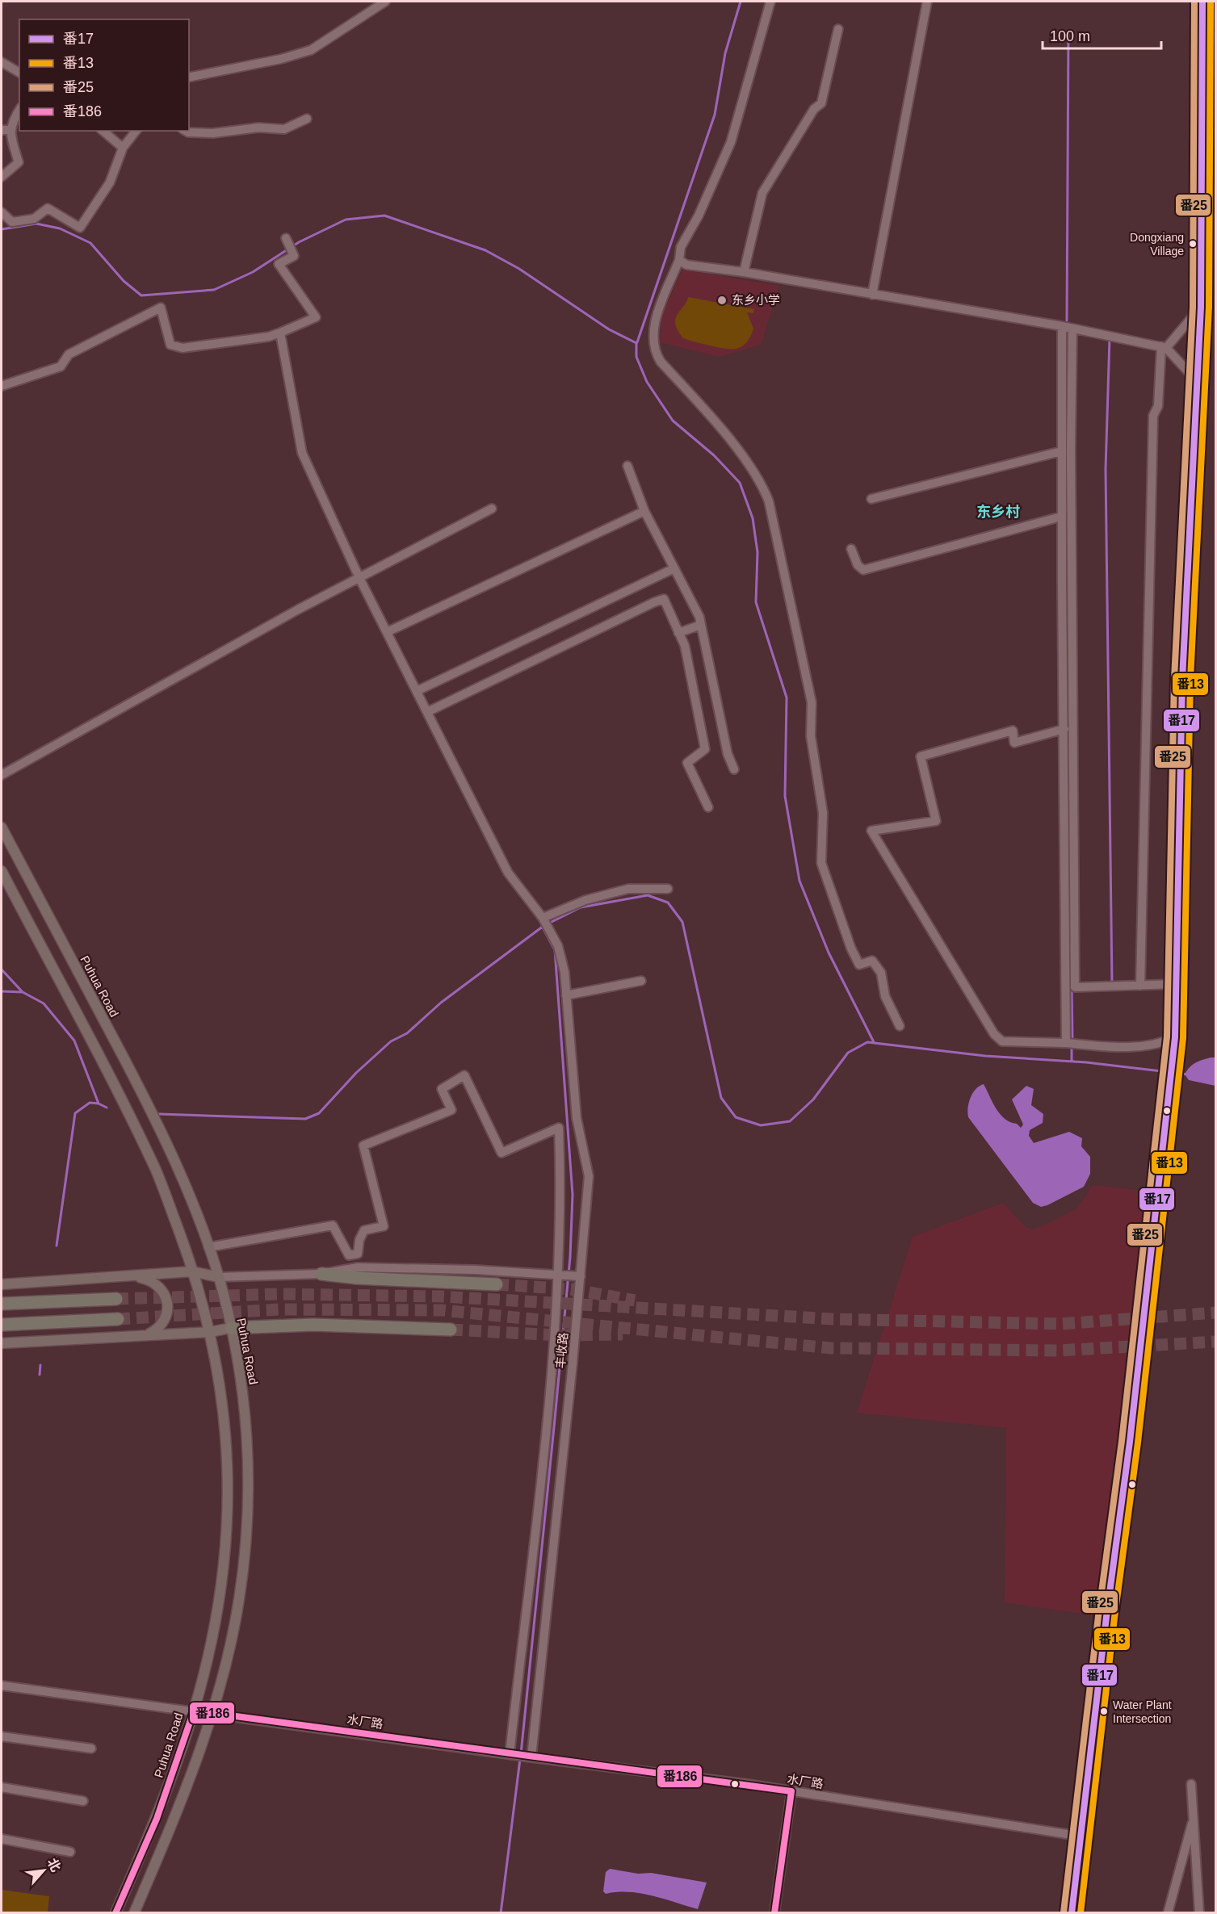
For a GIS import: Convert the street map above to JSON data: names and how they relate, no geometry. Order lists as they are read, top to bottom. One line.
{"streets":{"main road":["Puhua Road"],"street":["丰收路","水厂路"]},"crossings":[["Puhua Road","水厂路"],["丰收路","水厂路"]],"districts":["东乡村"],"places":["Dongxiang Village","东乡小学","Water Plant Intersection"],"lines":["transit line 番17","transit line 番13","transit line 番25","transit line 番186"],"legend":["番17","番13","番25","番186"],"scale_bar":"100 m","north":"top right"}
